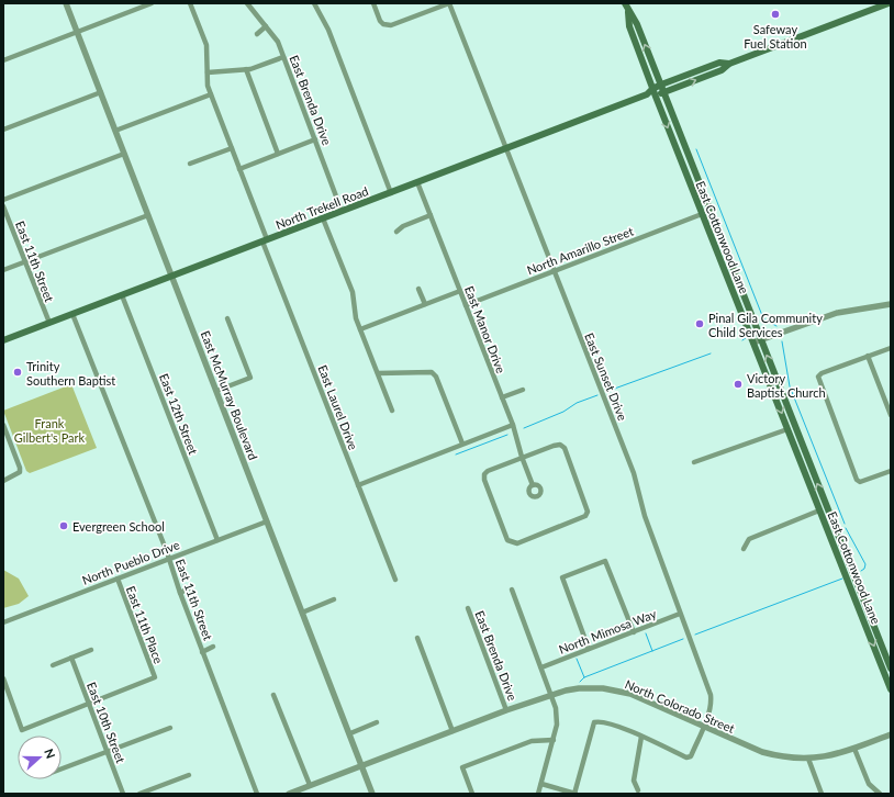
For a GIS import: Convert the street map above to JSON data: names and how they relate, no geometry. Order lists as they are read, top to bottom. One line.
{"streets":{"main road":["North Trekell Road","East Cottonwood Lane"],"street":["East Brenda Drive","North Amarillo Street","East 11th Street","East Manor Drive","East Sunset Drive","East McMurray Boulevard","East Laurel Drive","East 12th Street","North Pueblo Drive","East 11th Place","North Mimosa Way","North Colorado Street","East 10th Street"]},"crossings":[["East Brenda Drive","North Trekell Road"],["East Brenda Drive","North Colorado Street"],["North Trekell Road","East Cottonwood Lane"],["North Trekell Road","East 11th Street"],["North Trekell Road","East Manor Drive"],["North Trekell Road","East Sunset Drive"],["North Trekell Road","East McMurray Boulevard"],["North Trekell Road","East Laurel Drive"],["North Trekell Road","East 12th Street"],["East Cottonwood Lane","North Amarillo Street"],["North Amarillo Street","East Manor Drive"],["North Amarillo Street","East Sunset Drive"],["East 11th Street","North Pueblo Drive"],["East Sunset Drive","North Mimosa Way"],["East Sunset Drive","North Colorado Street"],["East McMurray Boulevard","North Pueblo Drive"],["East McMurray Boulevard","North Colorado Street"],["East 12th Street","North Pueblo Drive"],["North Pueblo Drive","East 11th Place"],["East 11th Place","East 10th Street"]],"parks":["Frank Gilbert's Park"],"places":["Safeway Fuel Station","Pinal Gila Community Child Services","Trinity Southern Baptist","Victory Baptist Church","Evergreen School"],"north":"right"}
